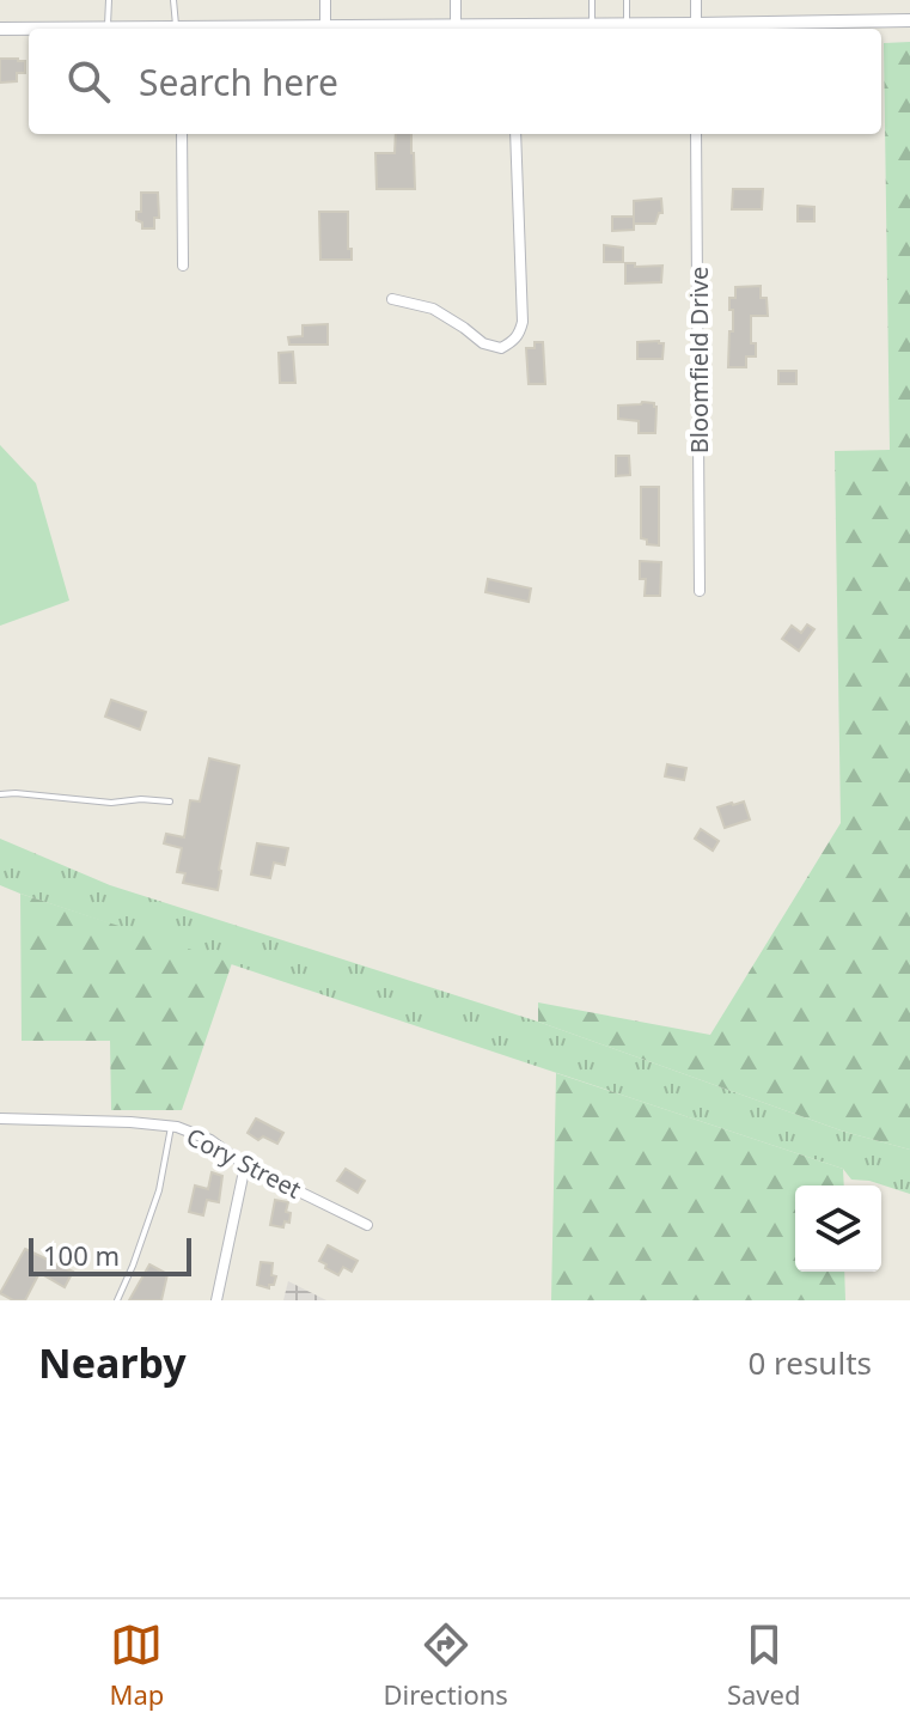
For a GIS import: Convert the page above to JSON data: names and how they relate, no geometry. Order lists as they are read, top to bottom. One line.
{"streets":{"street":["Bloomfield Drive","Cory Street"]},"scale_bar":"100 m","page":{"search":"Search here","scale":"100 m","heading":["Nearby","0 results"],"nav":["Map","Directions","Saved"]}}
